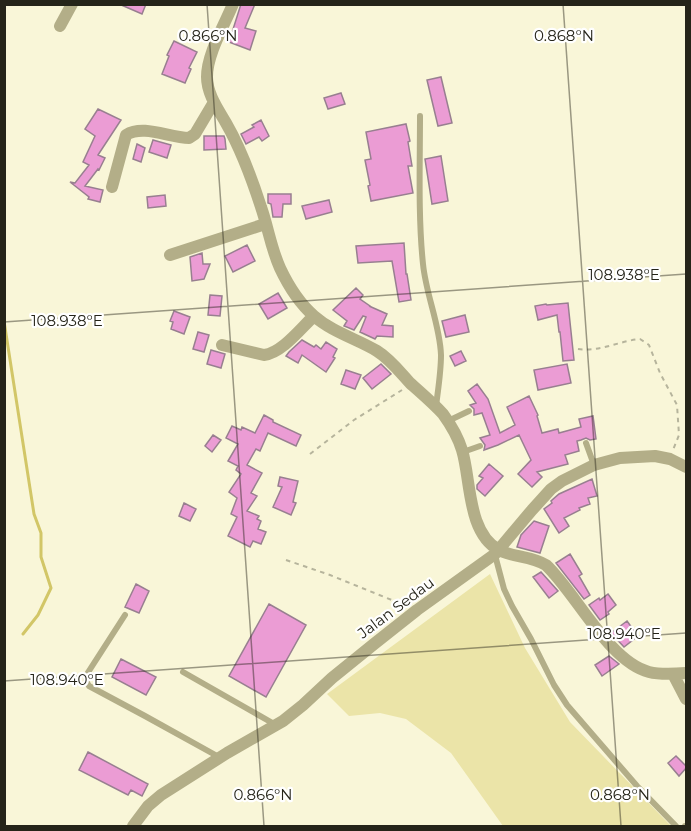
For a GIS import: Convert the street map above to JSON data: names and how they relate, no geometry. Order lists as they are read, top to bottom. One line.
{"streets":{"street":["Jalan Sedau"]},"coordinates":["0.866°N","0.868°N","108.938°E","108.940°E"]}
